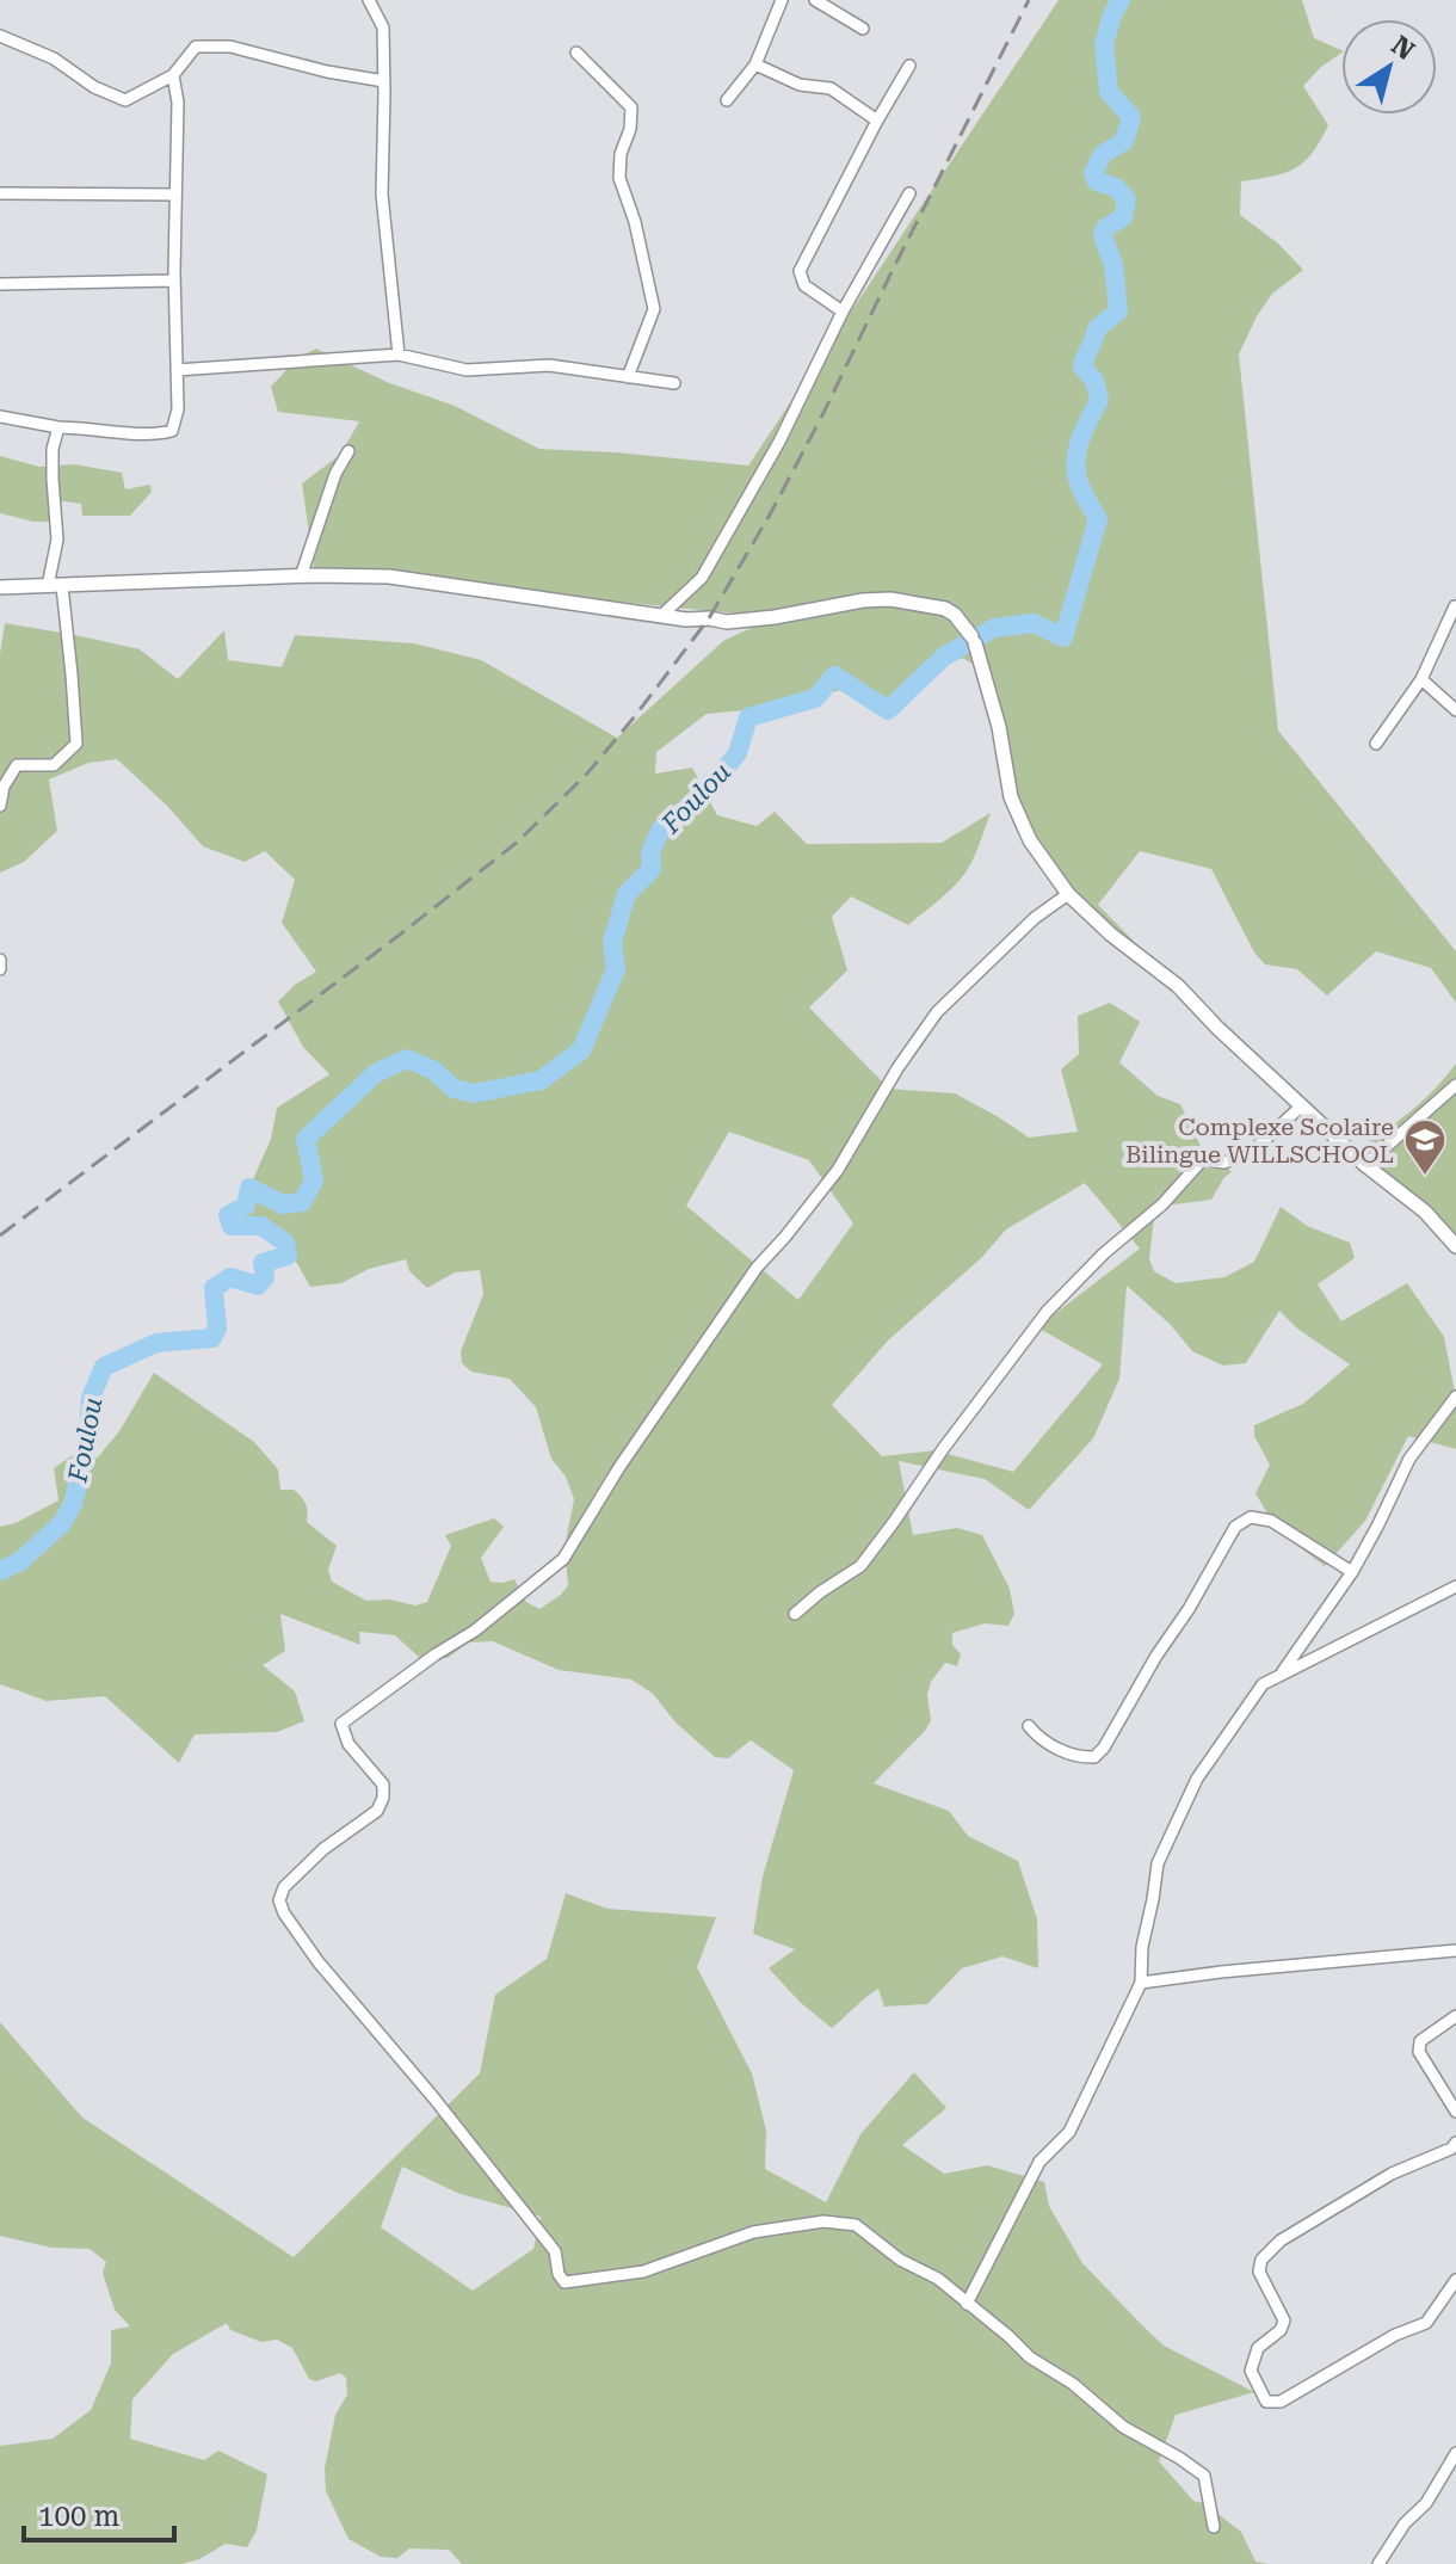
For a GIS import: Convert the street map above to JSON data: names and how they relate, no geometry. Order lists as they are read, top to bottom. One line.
{"water":["Foulou"],"places":{"school or university":["Complexe Scolaire Bilingue WILLSCHOOL"]},"scale_bar":"100 m","north":"top right"}
